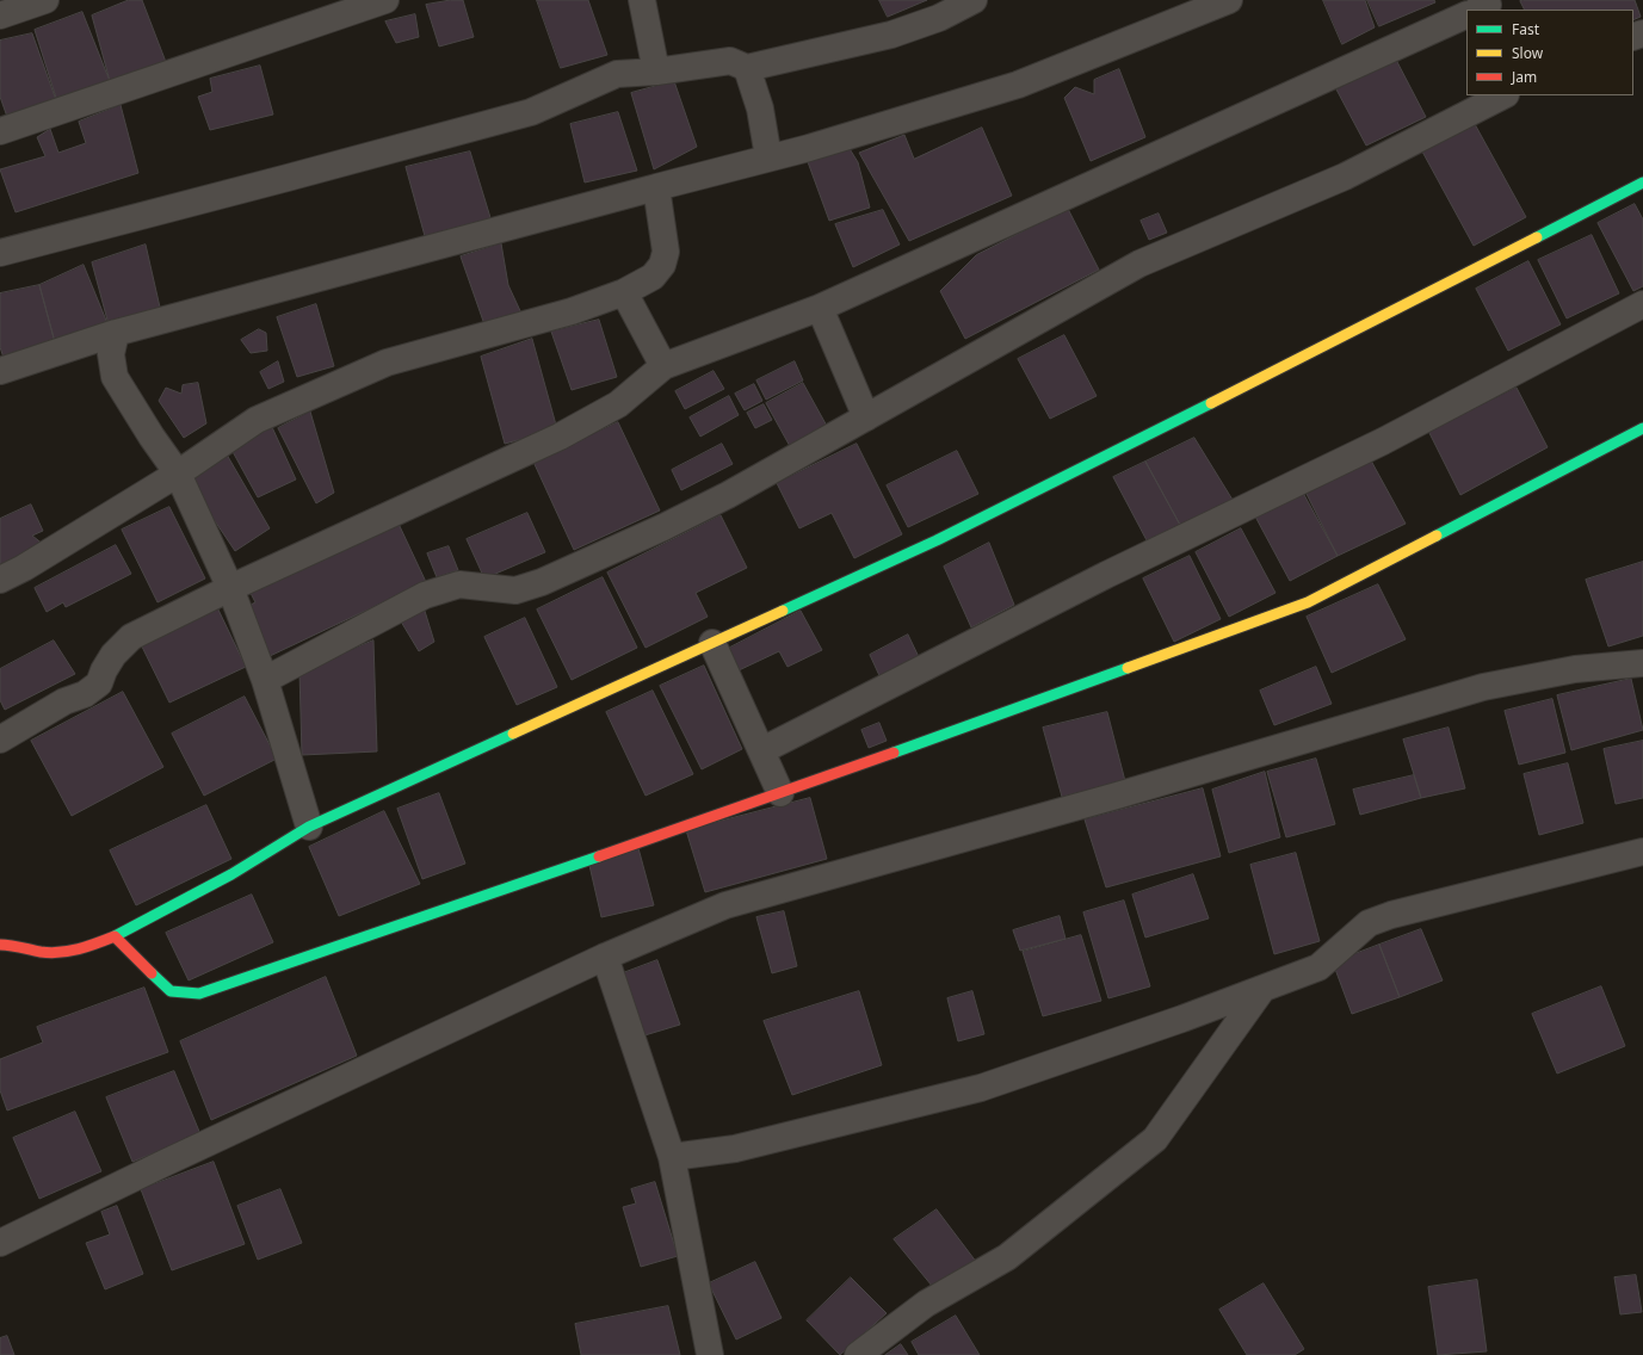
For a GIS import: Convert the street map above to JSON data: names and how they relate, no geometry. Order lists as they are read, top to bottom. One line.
{"legend":["Fast","Slow","Jam"]}
